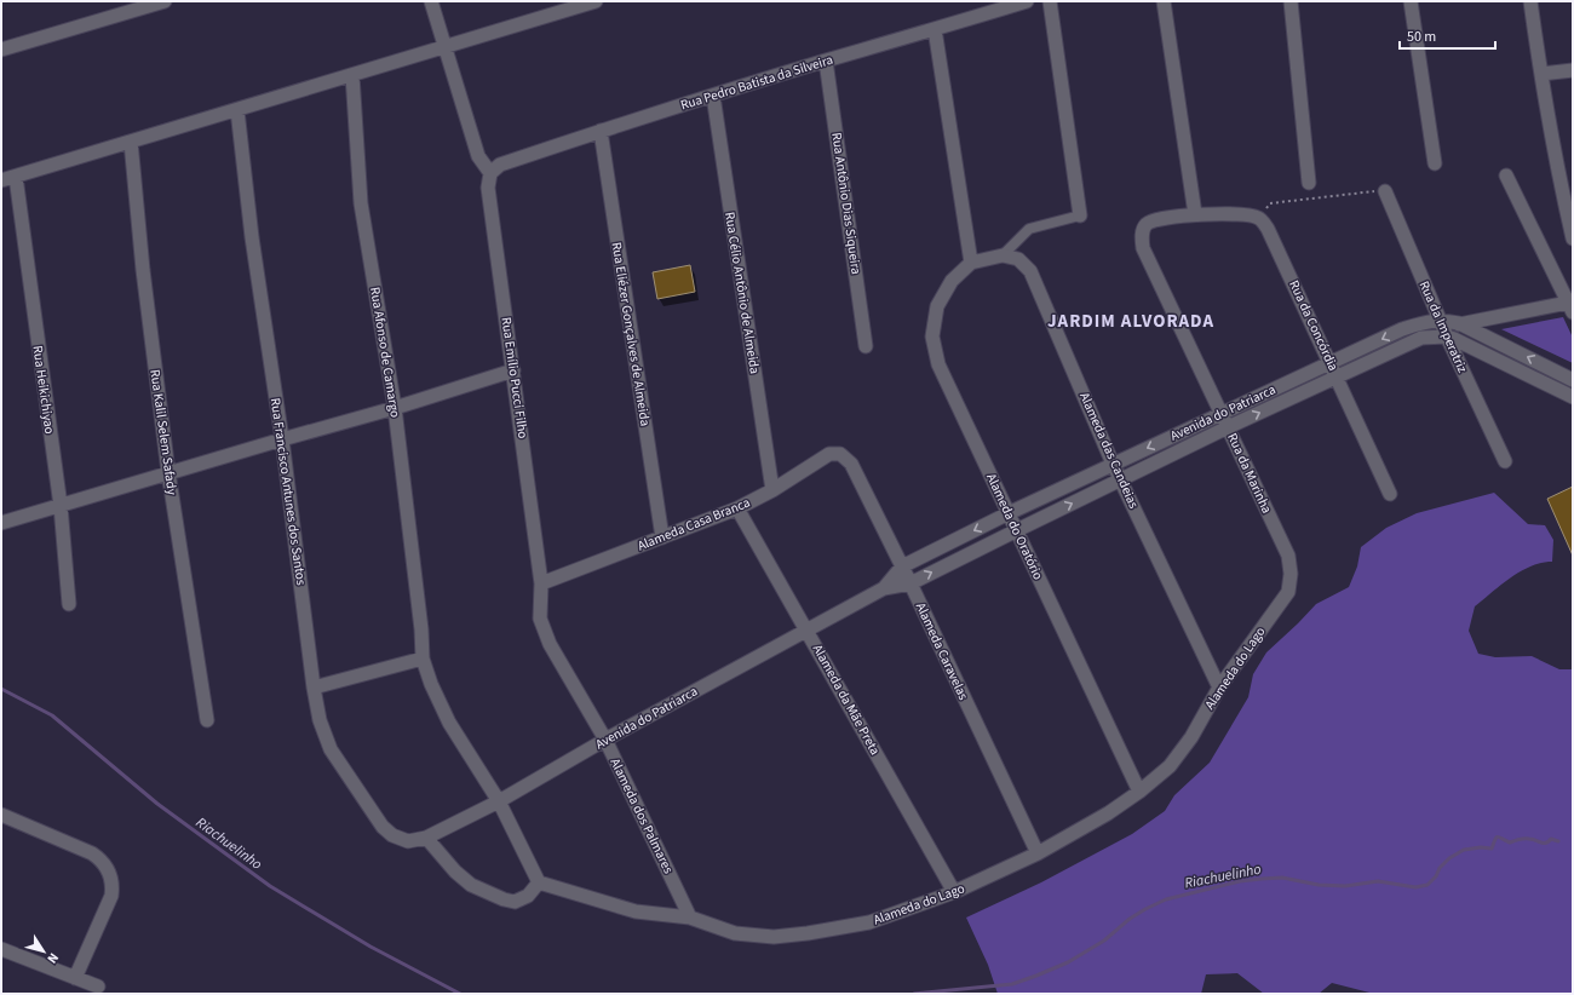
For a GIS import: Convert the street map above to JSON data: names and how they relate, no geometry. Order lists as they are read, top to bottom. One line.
{"streets":{"street":["Rua Pedro Batista da Silveira","Rua Antônio Dias Siqueira","Rua Célio Antônio de Almeida","Rua da Concórdia","Rua da Imperatriz","Rua Eliézer Gonçalves de Almeida","Rua Afonso de Camargo","Rua Emílio Pucci Filho","Rua Heikichiyao","Avenida do Patriarca","Rua Kalil Selem Safady","Alameda das Candeias","Rua da Marinha","Rua Francisco Antunes dos Santos","Alameda Casa Branca","Alameda do Oratório","Alameda Caravelas","Alameda do Lago","Alameda da Mãe Preta","Alameda dos Palmares"]},"crossings":[["Rua Pedro Batista da Silveira","Rua Antônio Dias Siqueira"],["Rua Pedro Batista da Silveira","Rua Célio Antônio de Almeida"],["Rua Pedro Batista da Silveira","Rua Eliézer Gonçalves de Almeida"],["Rua Pedro Batista da Silveira","Rua Emílio Pucci Filho"],["Rua Célio Antônio de Almeida","Alameda Casa Branca"],["Rua da Concórdia","Avenida do Patriarca"],["Rua da Imperatriz","Avenida do Patriarca"],["Rua Eliézer Gonçalves de Almeida","Alameda Casa Branca"],["Rua Afonso de Camargo","Avenida do Patriarca"],["Rua Afonso de Camargo","Alameda do Lago"],["Rua Emílio Pucci Filho","Alameda Casa Branca"],["Rua Emílio Pucci Filho","Alameda dos Palmares"],["Avenida do Patriarca","Alameda das Candeias"],["Avenida do Patriarca","Rua da Marinha"],["Avenida do Patriarca","Rua Francisco Antunes dos Santos"],["Avenida do Patriarca","Alameda do Oratório"],["Avenida do Patriarca","Alameda Caravelas"],["Avenida do Patriarca","Alameda da Mãe Preta"],["Avenida do Patriarca","Alameda dos Palmares"],["Alameda das Candeias","Alameda do Lago"],["Rua da Marinha","Alameda do Lago"],["Alameda Casa Branca","Alameda Caravelas"],["Alameda Casa Branca","Alameda da Mãe Preta"],["Alameda Casa Branca","Alameda dos Palmares"],["Alameda do Oratório","Alameda do Lago"],["Alameda Caravelas","Alameda do Lago"],["Alameda do Lago","Alameda da Mãe Preta"],["Alameda do Lago","Alameda dos Palmares"]],"districts":["JARDIM ALVORADA"],"water":["Riachuelinho"],"scale_bar":"50 m","north":"bottom right"}
